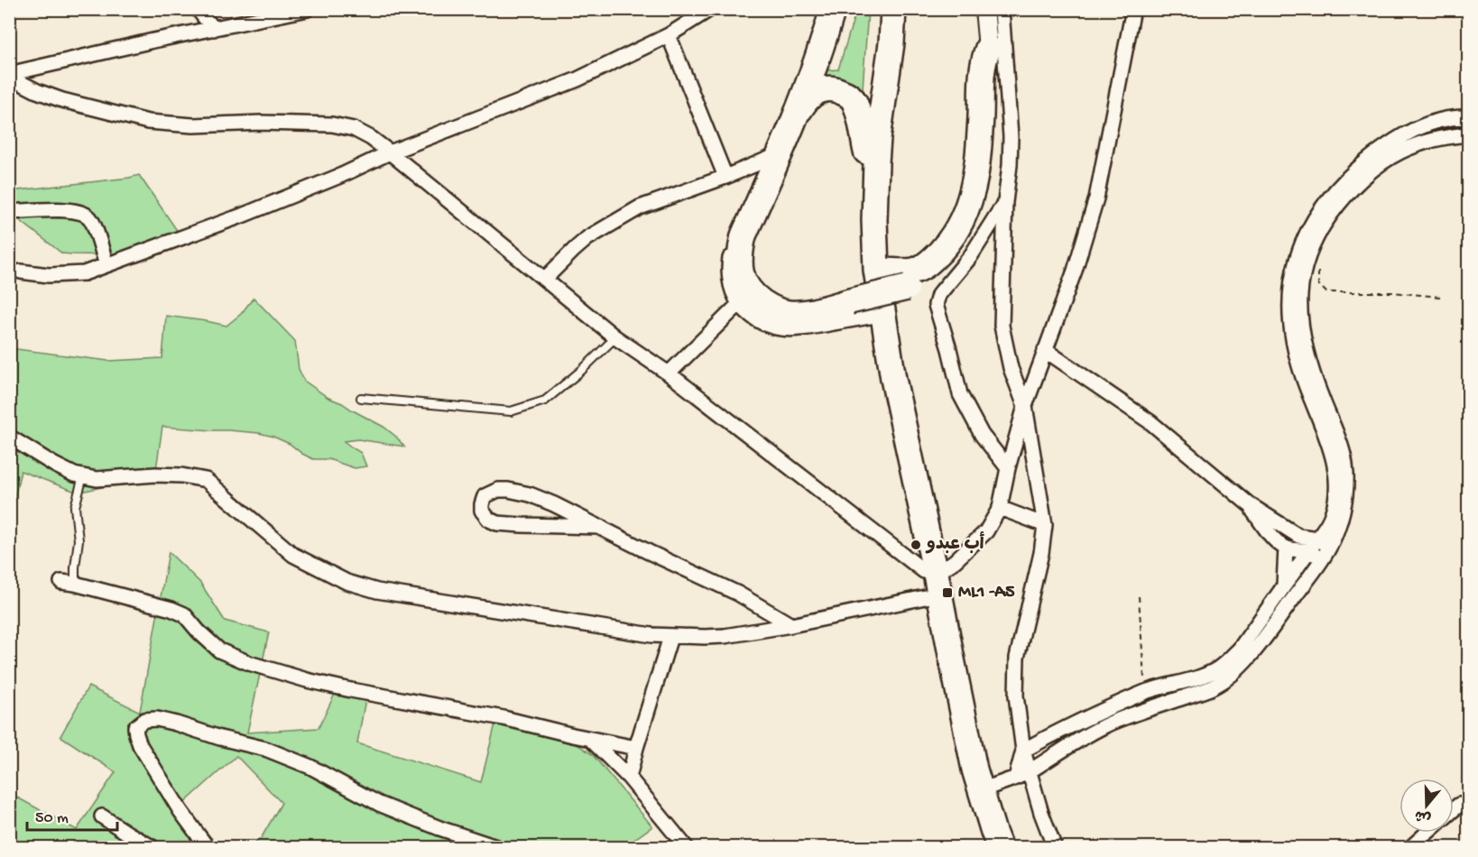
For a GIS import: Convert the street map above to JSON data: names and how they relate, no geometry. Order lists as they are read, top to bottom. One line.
{"places":{"other":["أب عبدو"],"transit":["ML1 -A5"]},"scale_bar":"50 m","north":"bottom"}
